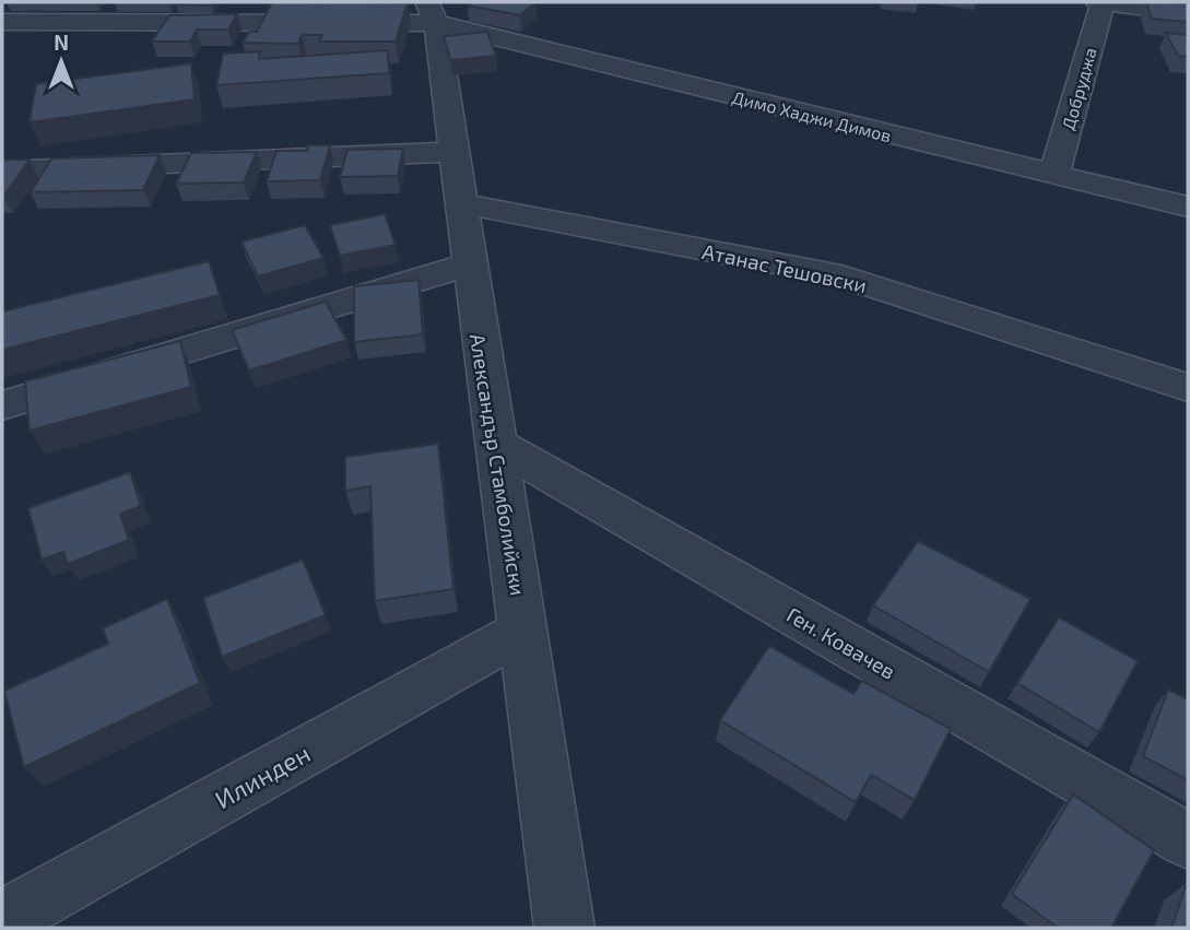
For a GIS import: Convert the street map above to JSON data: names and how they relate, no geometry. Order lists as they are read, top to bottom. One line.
{"streets":{"street":["Добруджа","Димо Хаджи Димов","Атанас Тешовски","Александър Стамболийски","Ген. Ковачев","Илинден"]},"crossings":[["Добруджа","Димо Хаджи Димов"],["Димо Хаджи Димов","Александър Стамболийски"],["Атанас Тешовски","Александър Стамболийски"],["Александър Стамболийски","Ген. Ковачев"],["Александър Стамболийски","Илинден"]],"north":"top"}
